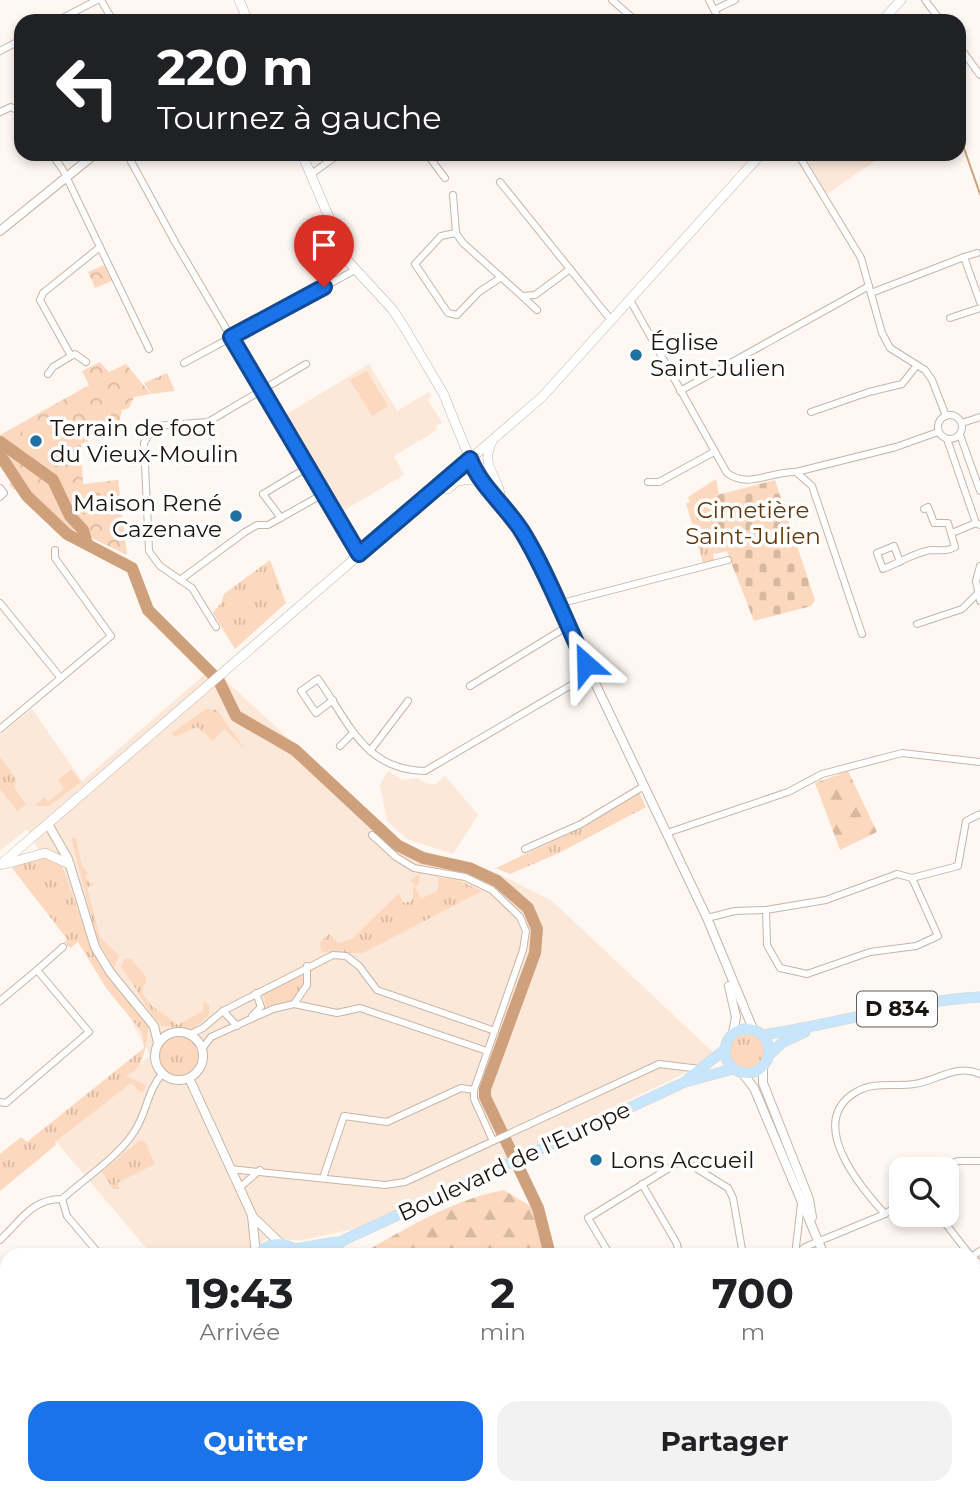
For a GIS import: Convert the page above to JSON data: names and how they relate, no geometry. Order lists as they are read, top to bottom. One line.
{"streets":{"main road":["D 834","Boulevard de l'Europe"]},"crossings":[["D 834","Boulevard de l'Europe"]],"parks":["Cimetière Saint-Julien"],"places":["Église Saint-Julien","Terrain de foot du Vieux-Moulin","Maison René Cazenave","Lons Accueil"],"page":{"turn":["220 m","Tournez à gauche"],"eta":["19:43","Arrivée","2","min","700","m"],"buttons":["Quitter","Partager"]}}
